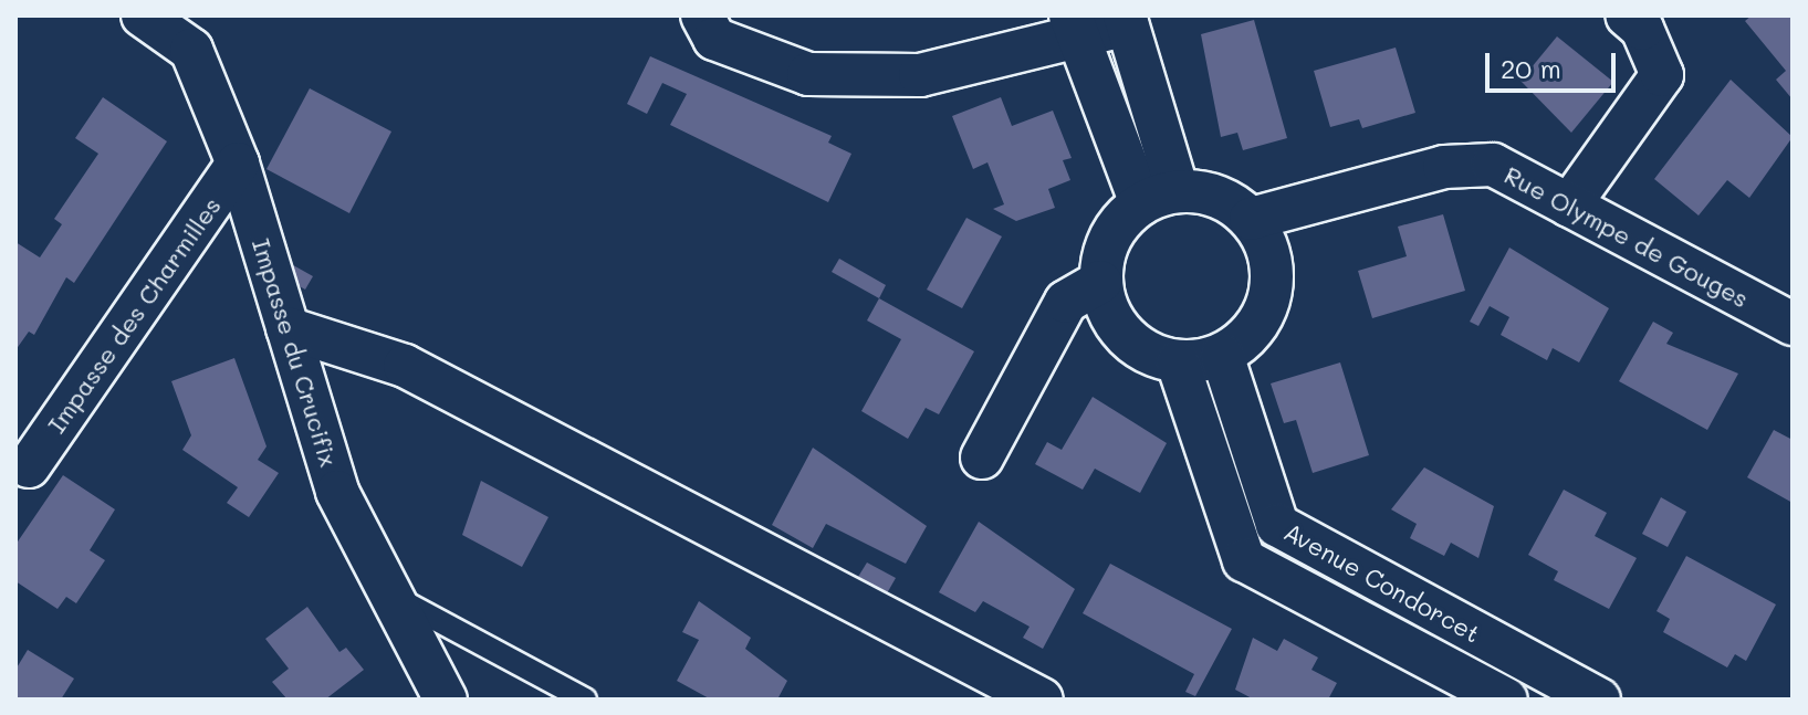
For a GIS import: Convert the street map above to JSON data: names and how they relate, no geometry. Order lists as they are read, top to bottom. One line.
{"streets":{"street":["Rue Olympe de Gouges","Impasse des Charmilles","Impasse du Crucifix","Avenue Condorcet"]},"crossings":[["Rue Olympe de Gouges","Avenue Condorcet"],["Impasse des Charmilles","Impasse du Crucifix"]],"scale_bar":"20 m"}
